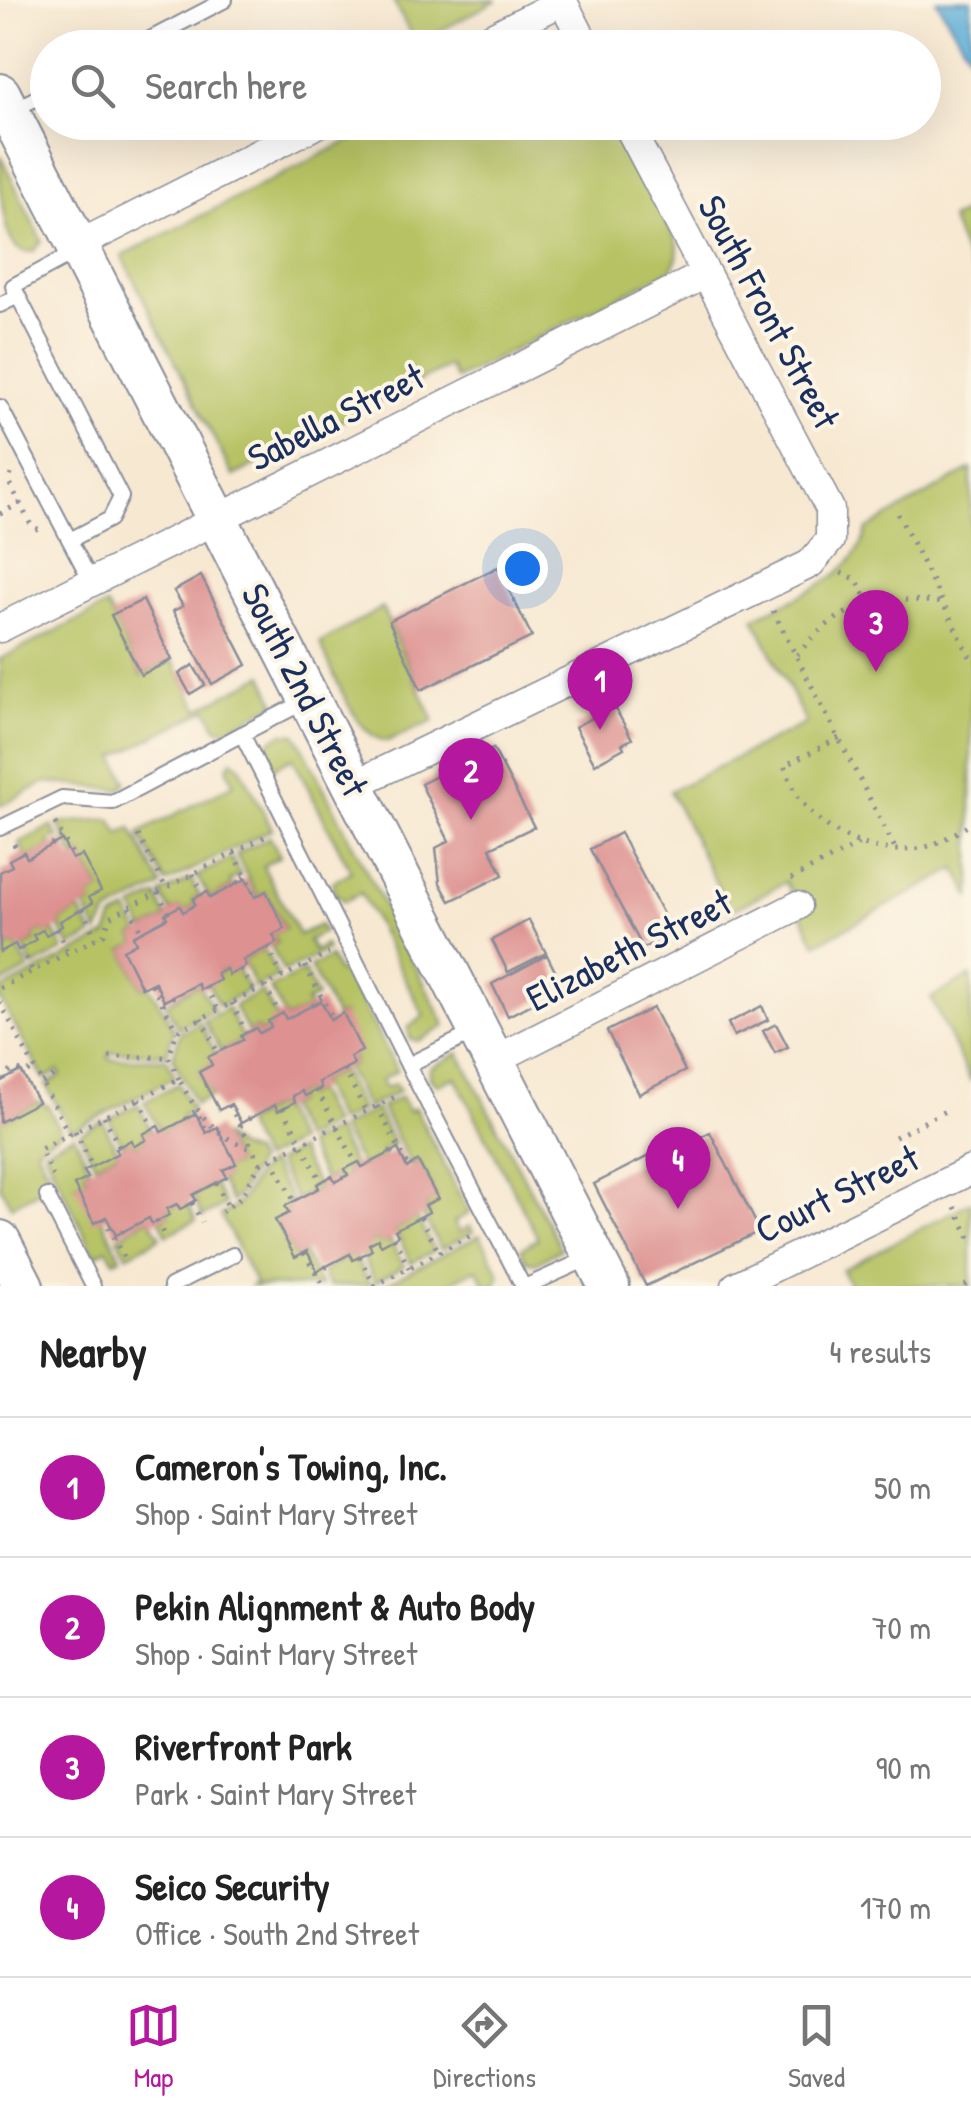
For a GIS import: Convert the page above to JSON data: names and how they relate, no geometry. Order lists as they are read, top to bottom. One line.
{"streets":{"main road":["South 2nd Street"],"street":["South Front Street","Sabella Street","Elizabeth Street","Court Street"]},"crossings":[["South Front Street","Sabella Street"],["South Front Street","South 2nd Street"],["Sabella Street","South 2nd Street"],["South 2nd Street","Elizabeth Street"]],"page":{"search":"Search here","pins":["3","1","2","4"],"heading":["Nearby","4 results"],"list":[{"mark":"1","name":"Cameron's Towing, Inc.","note":"Shop · Saint Mary Street","value":"50 m"},{"mark":"2","name":"Pekin Alignment & Auto Body","note":"Shop · Saint Mary Street","value":"70 m"},{"mark":"3","name":"Riverfront Park","note":"Park · Saint Mary Street","value":"90 m"},{"mark":"4","name":"Seico Security","note":"Office · South 2nd Street","value":"170 m"}],"nav":["Map","Directions","Saved"]}}
